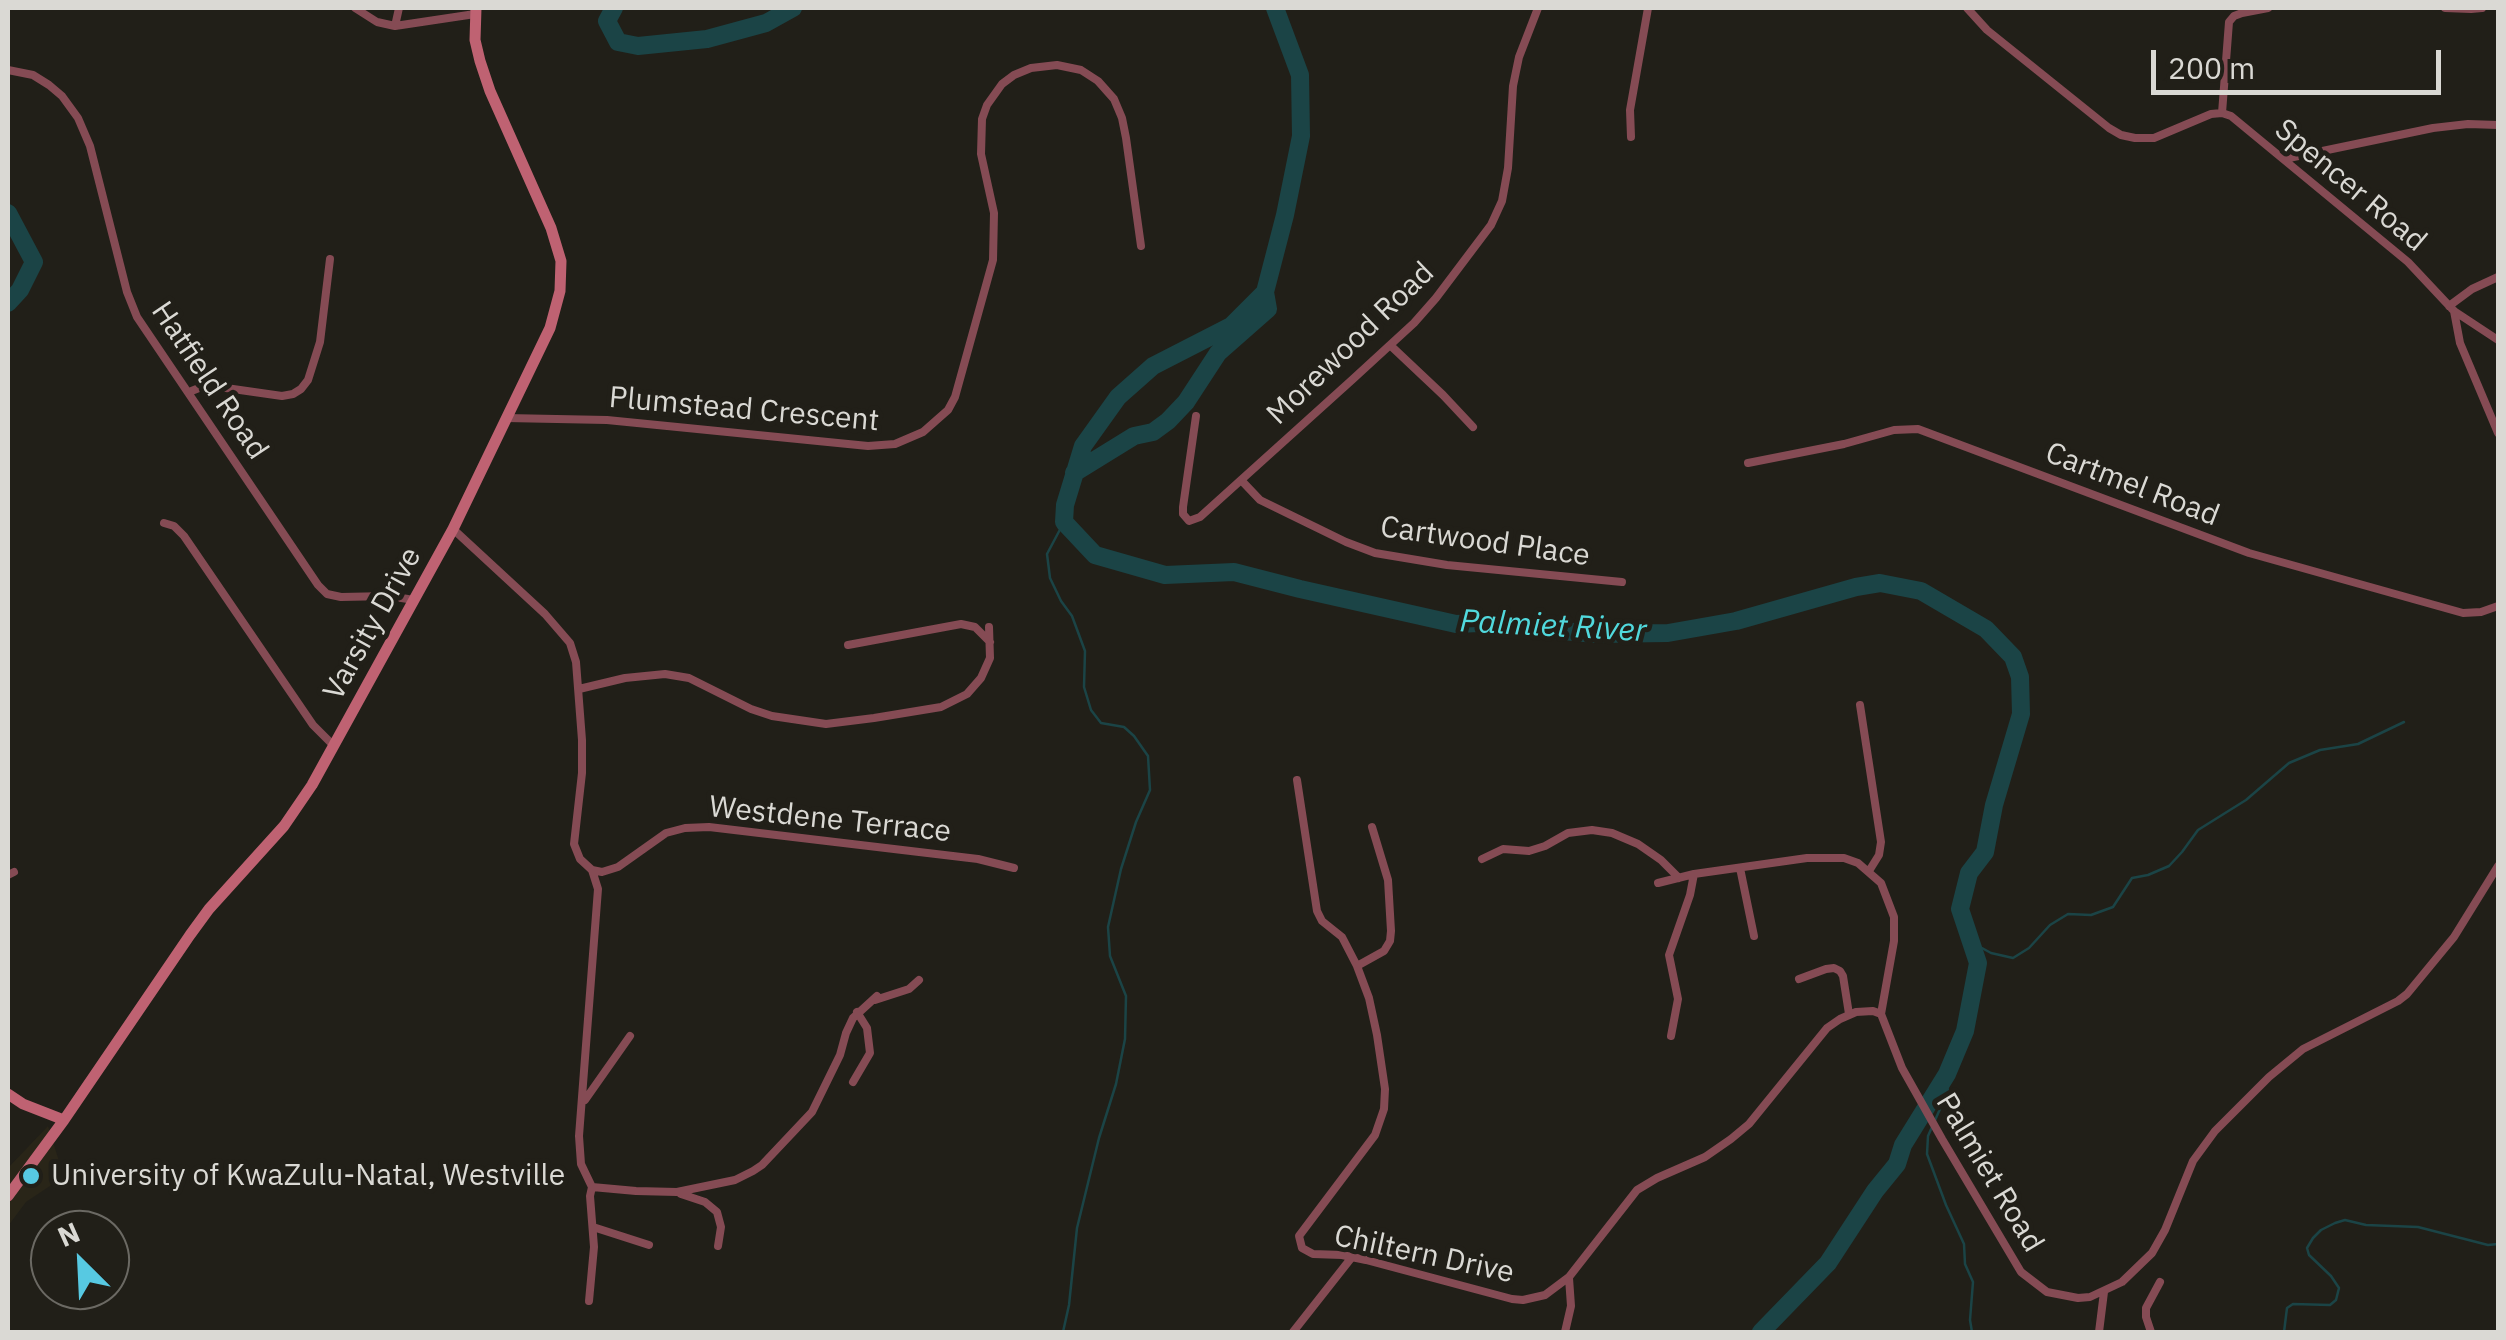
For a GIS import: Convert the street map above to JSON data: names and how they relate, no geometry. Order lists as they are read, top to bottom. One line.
{"streets":{"street":["Spencer Road","Morewood Road","Hatfield Road","Plumstead Crescent","Cartmel Road","Cartwood Place","Varsity Drive","Westdene Terrace","Palmiet Road","Chiltern Drive"]},"crossings":[["Morewood Road","Cartwood Place"],["Hatfield Road","Varsity Drive"],["Plumstead Crescent","Varsity Drive"]],"water":["Palmiet River"],"places":["University of KwaZulu-Natal, Westville"],"scale_bar":"200 m","north":"top left"}
